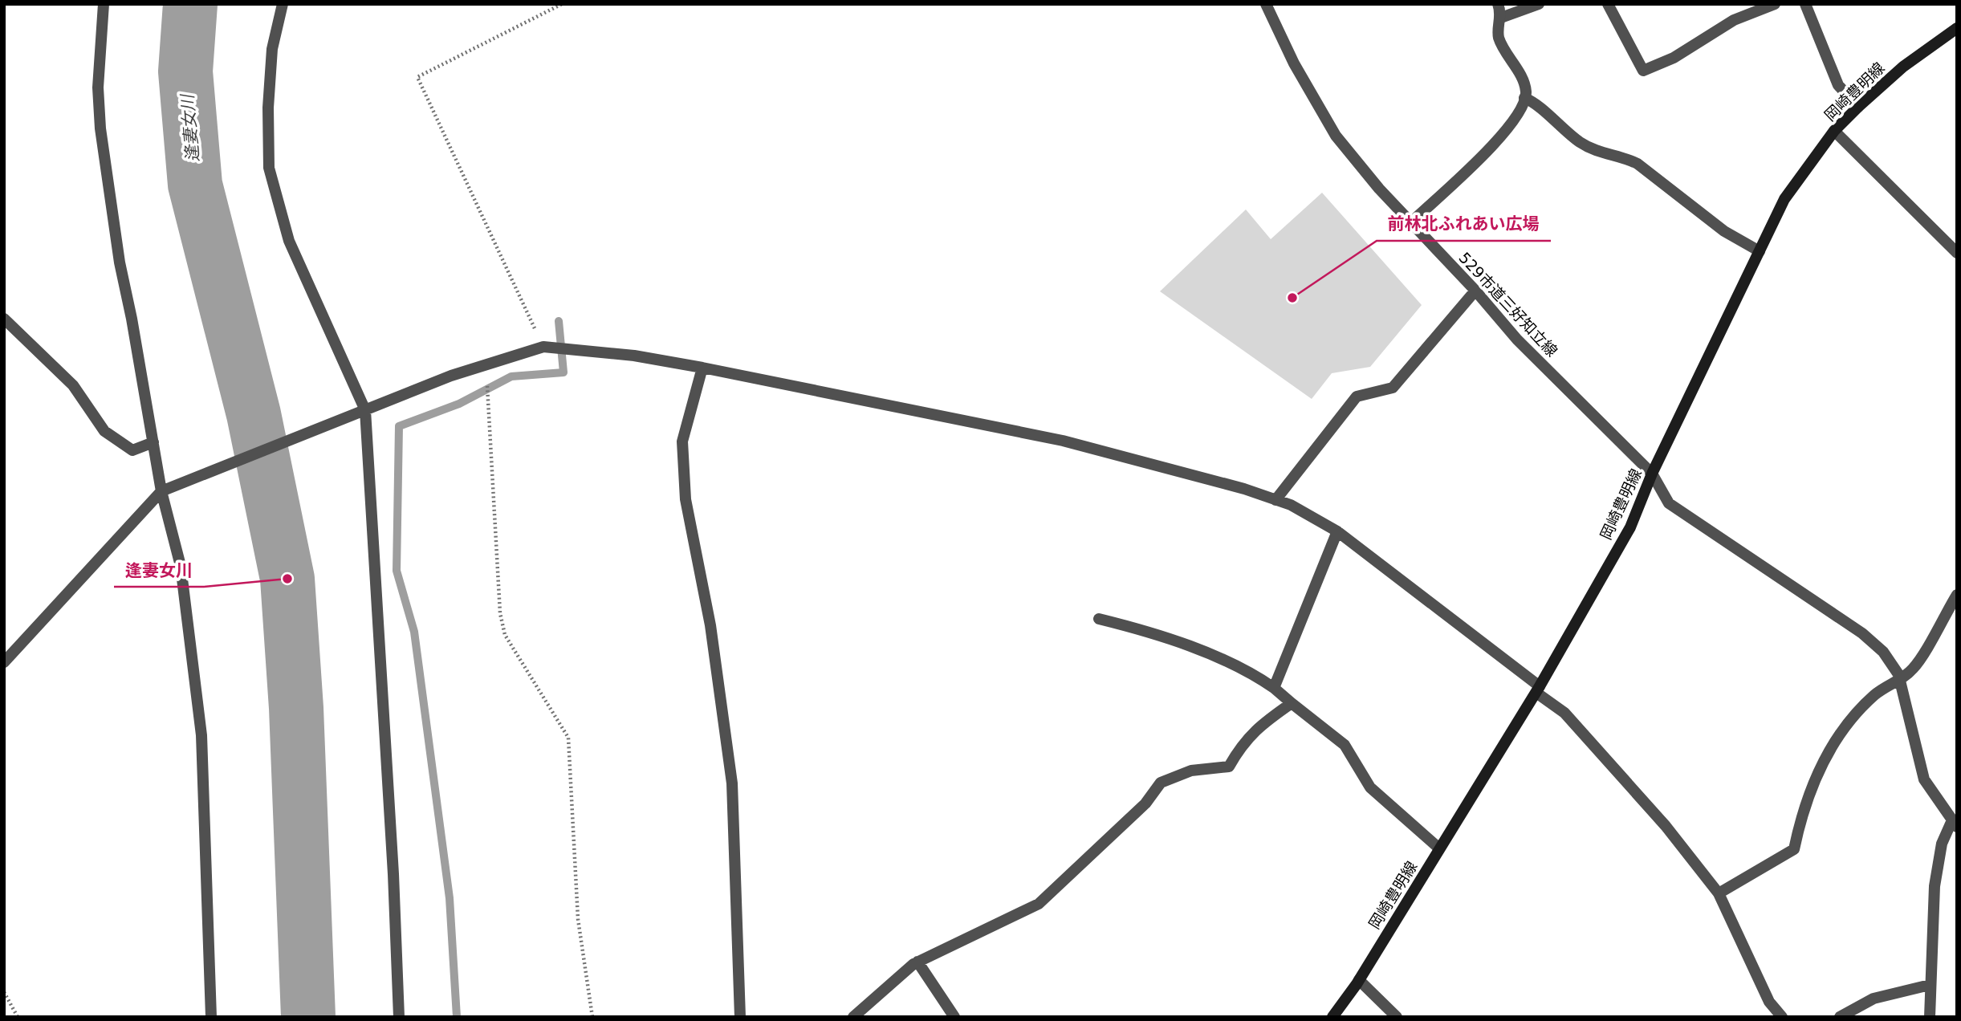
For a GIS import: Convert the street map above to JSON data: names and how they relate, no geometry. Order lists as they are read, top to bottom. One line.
{"streets":{"main road":["岡崎豊明線"],"street":["529市道三好知立線"]},"crossings":[["岡崎豊明線","529市道三好知立線"]],"water":["逢妻女川"],"places":["前林北ふれあい広場","逢妻女川"]}
